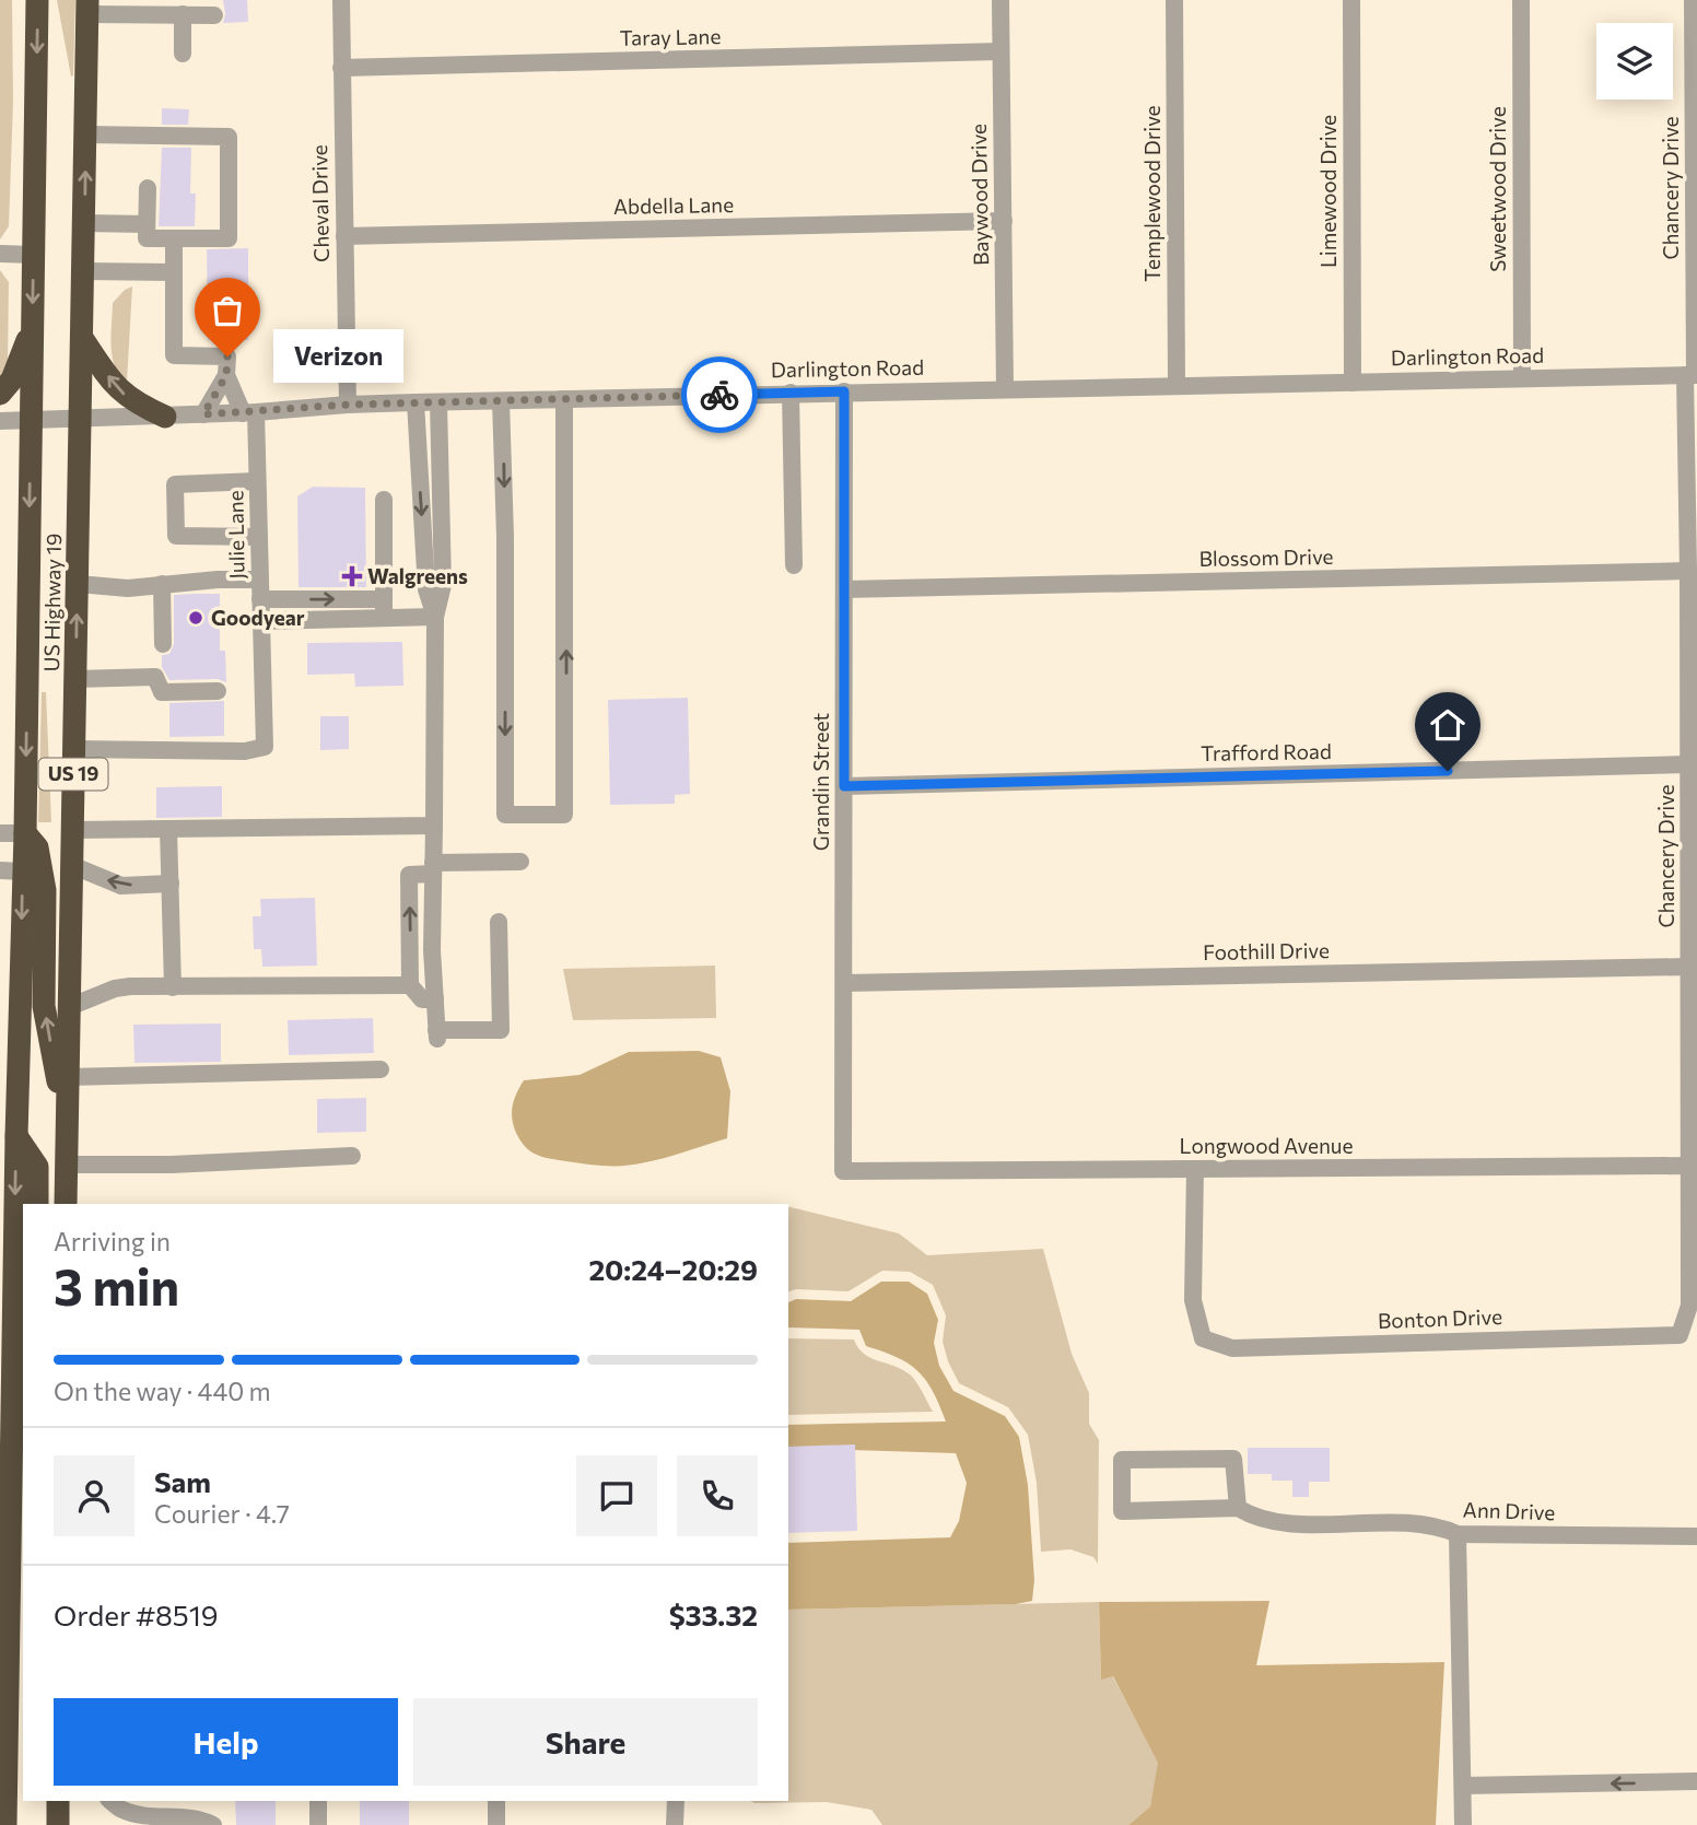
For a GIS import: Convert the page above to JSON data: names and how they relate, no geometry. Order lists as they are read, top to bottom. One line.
{"streets":{"highway":["US Highway 19","US 19"],"street":["Taray Lane","Chancery Drive","Sweetwood Drive","Limewood Drive","Templewood Drive","Baywood Drive","Cheval Drive","Abdella Lane","Darlington Road","Julie Lane","Blossom Drive","Trafford Road","Grandin Street","Foothill Drive","Longwood Avenue","Bonton Drive","Ann Drive"]},"crossings":[["Taray Lane","Baywood Drive"],["Taray Lane","Cheval Drive"],["Chancery Drive","Darlington Road"],["Chancery Drive","Blossom Drive"],["Chancery Drive","Trafford Road"],["Chancery Drive","Foothill Drive"],["Chancery Drive","Longwood Avenue"],["Chancery Drive","Bonton Drive"],["Sweetwood Drive","Darlington Road"],["Limewood Drive","Darlington Road"],["Templewood Drive","Darlington Road"],["Baywood Drive","Abdella Lane"],["Baywood Drive","Darlington Road"],["Cheval Drive","Abdella Lane"],["Cheval Drive","Darlington Road"],["Darlington Road","Julie Lane"],["Darlington Road","US Highway 19"],["Darlington Road","Grandin Street"],["Julie Lane","US Highway 19"],["Blossom Drive","Grandin Street"],["Trafford Road","Grandin Street"],["Grandin Street","Foothill Drive"],["Grandin Street","Longwood Avenue"],["Longwood Avenue","Bonton Drive"]],"places":{"other":["Verizon","Goodyear"],"health":["Walgreens"]},"page":{"bubble":"Verizon","heading":["3 min","Arriving in","20:24–20:29"],"panel":["Sam","Courier · 4.7","Order #8519","$33.32"],"bar":"On the way · 440 m","buttons":["Help","Share"]}}
